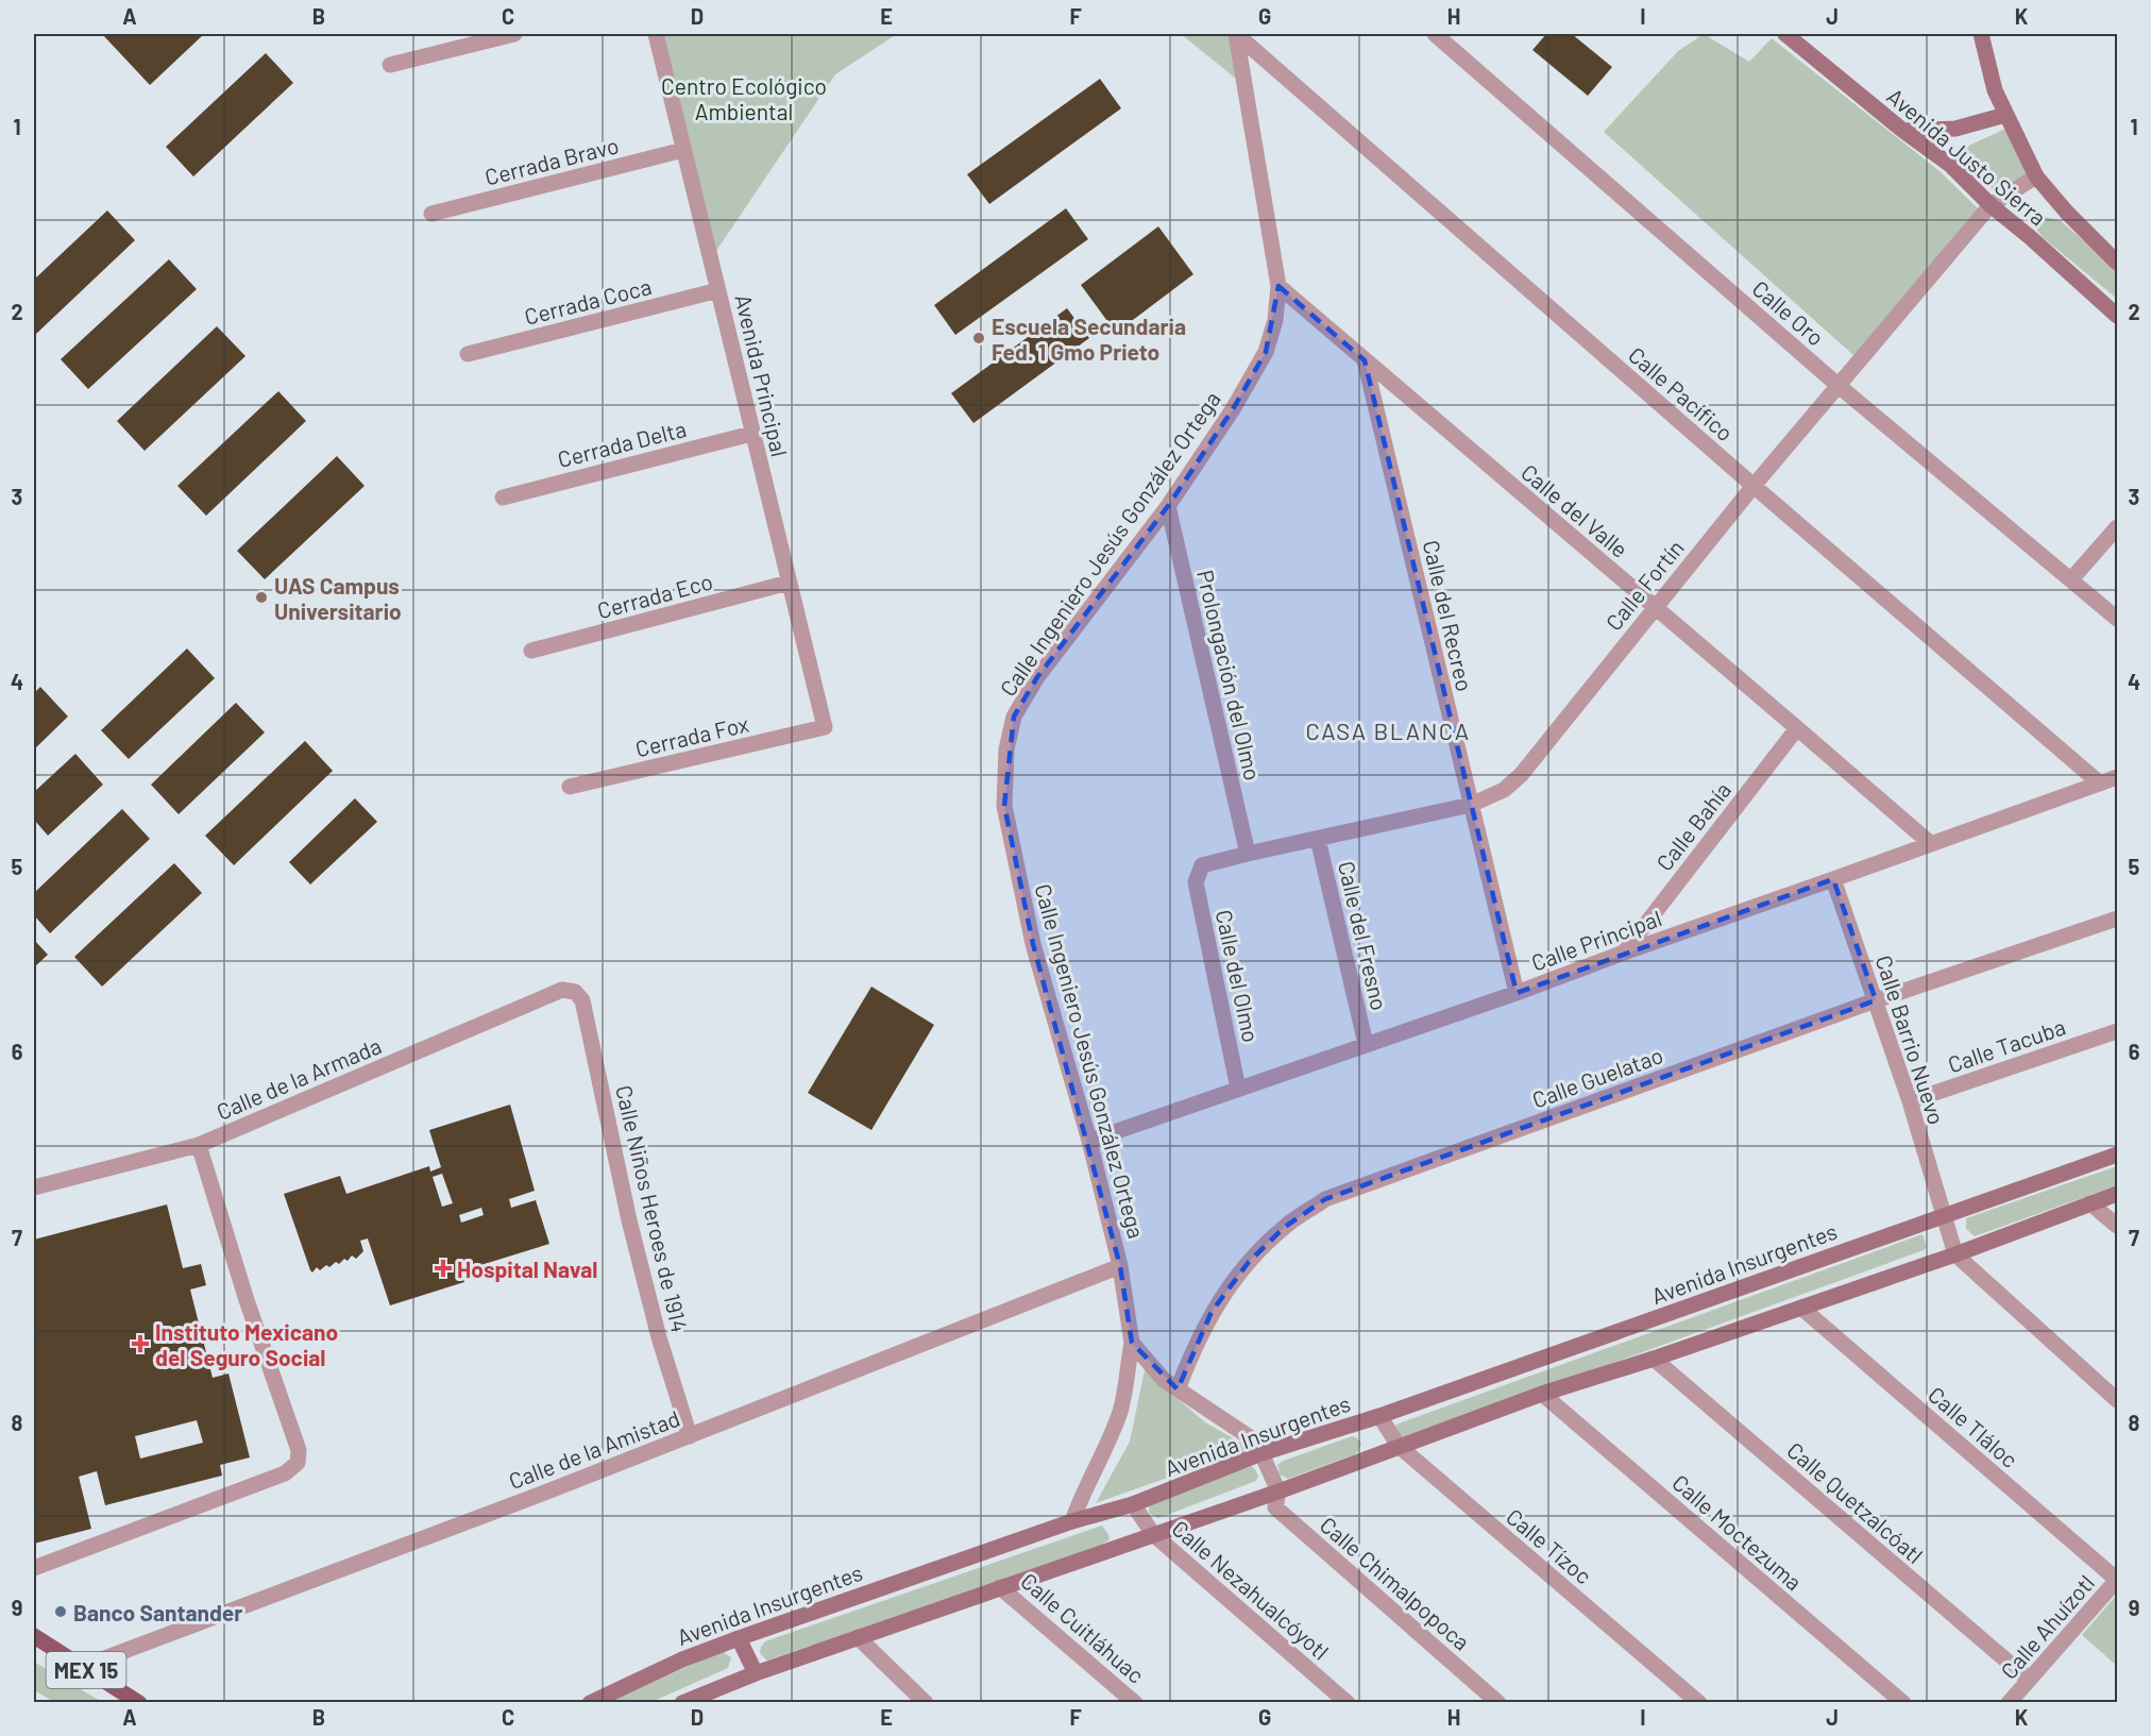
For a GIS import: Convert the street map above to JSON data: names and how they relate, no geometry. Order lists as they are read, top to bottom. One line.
{"streets":{"main road":["Avenida Justo Sierra","Avenida Insurgentes","MEX 15"],"street":["Cerrada Bravo","Cerrada Coca","Calle Oro","Avenida Principal","Calle Pacífico","Cerrada Delta","Calle del Valle","Calle Ingeniero Jesús González Ortega","Calle Fortín","Cerrada Eco","Calle del Recreo","Prolongación del Olmo","Cerrada Fox","Calle Bahía","Calle del Fresno","Calle Principal","Calle del Olmo","Calle Barrio Nuevo","Calle Tacuba","Calle Guelatao","Calle de la Armada","Calle Niños Heroes de 1914","Calle Tláloc","Calle de la Amistad","Calle Quetzalcóatl","Calle Moctezuma","Calle Tízoc","Calle Chimalpopoca","Calle Nezahualcóyotl","Calle Ahuízotl","Calle Cuitláhuac"]},"crossings":[["Avenida Justo Sierra","Calle Fortín"],["Cerrada Bravo","Avenida Principal"],["Cerrada Coca","Avenida Principal"],["Calle Oro","Calle Fortín"],["Avenida Principal","Cerrada Delta"],["Avenida Principal","Cerrada Eco"],["Avenida Principal","Cerrada Fox"],["Calle Pacífico","Calle Ingeniero Jesús González Ortega"],["Calle Pacífico","Calle Fortín"],["Calle Pacífico","Calle Principal"],["Calle del Valle","Calle Ingeniero Jesús González Ortega"],["Calle del Valle","Calle Fortín"],["Calle del Valle","Calle del Recreo"],["Calle del Valle","Calle Bahía"],["Calle del Valle","Calle Principal"],["Calle Ingeniero Jesús González Ortega","Prolongación del Olmo"],["Calle Ingeniero Jesús González Ortega","Calle Principal"],["Calle Ingeniero Jesús González Ortega","Calle de la Amistad"],["Calle Fortín","Calle del Recreo"],["Calle Fortín","Prolongación del Olmo"],["Calle Fortín","Calle del Fresno"],["Calle Fortín","Calle del Olmo"],["Calle del Recreo","Calle Principal"],["Calle Bahía","Calle Principal"],["Calle del Fresno","Calle Principal"],["Calle Principal","Calle del Olmo"],["Calle Principal","Calle Barrio Nuevo"],["Calle Barrio Nuevo","Calle Tacuba"],["Calle Barrio Nuevo","Calle Guelatao"],["Calle Barrio Nuevo","Avenida Insurgentes"],["Calle de la Armada","Calle Niños Heroes de 1914"],["Calle Niños Heroes de 1914","Calle de la Amistad"],["Avenida Insurgentes","Calle Tízoc"],["Avenida Insurgentes","Calle Nezahualcóyotl"],["Calle Tláloc","Calle Ahuízotl"],["Calle de la Amistad","MEX 15"],["Calle Quetzalcóatl","Calle Ahuízotl"]],"districts":["CASA BLANCA"],"parks":["Centro Ecológico Ambiental"],"places":{"other":["Escuela Secundaria Fed. 1 Gmo Prieto","UAS Campus Universitario","Banco Santander"],"health":["Hospital Naval","Instituto Mexicano del Seguro Social"]},"grid":{"columns":["A","B","C","D","E","F","G","H","I","J","K"],"rows":["1","2","3","4","5","6","7","8","9"]}}
